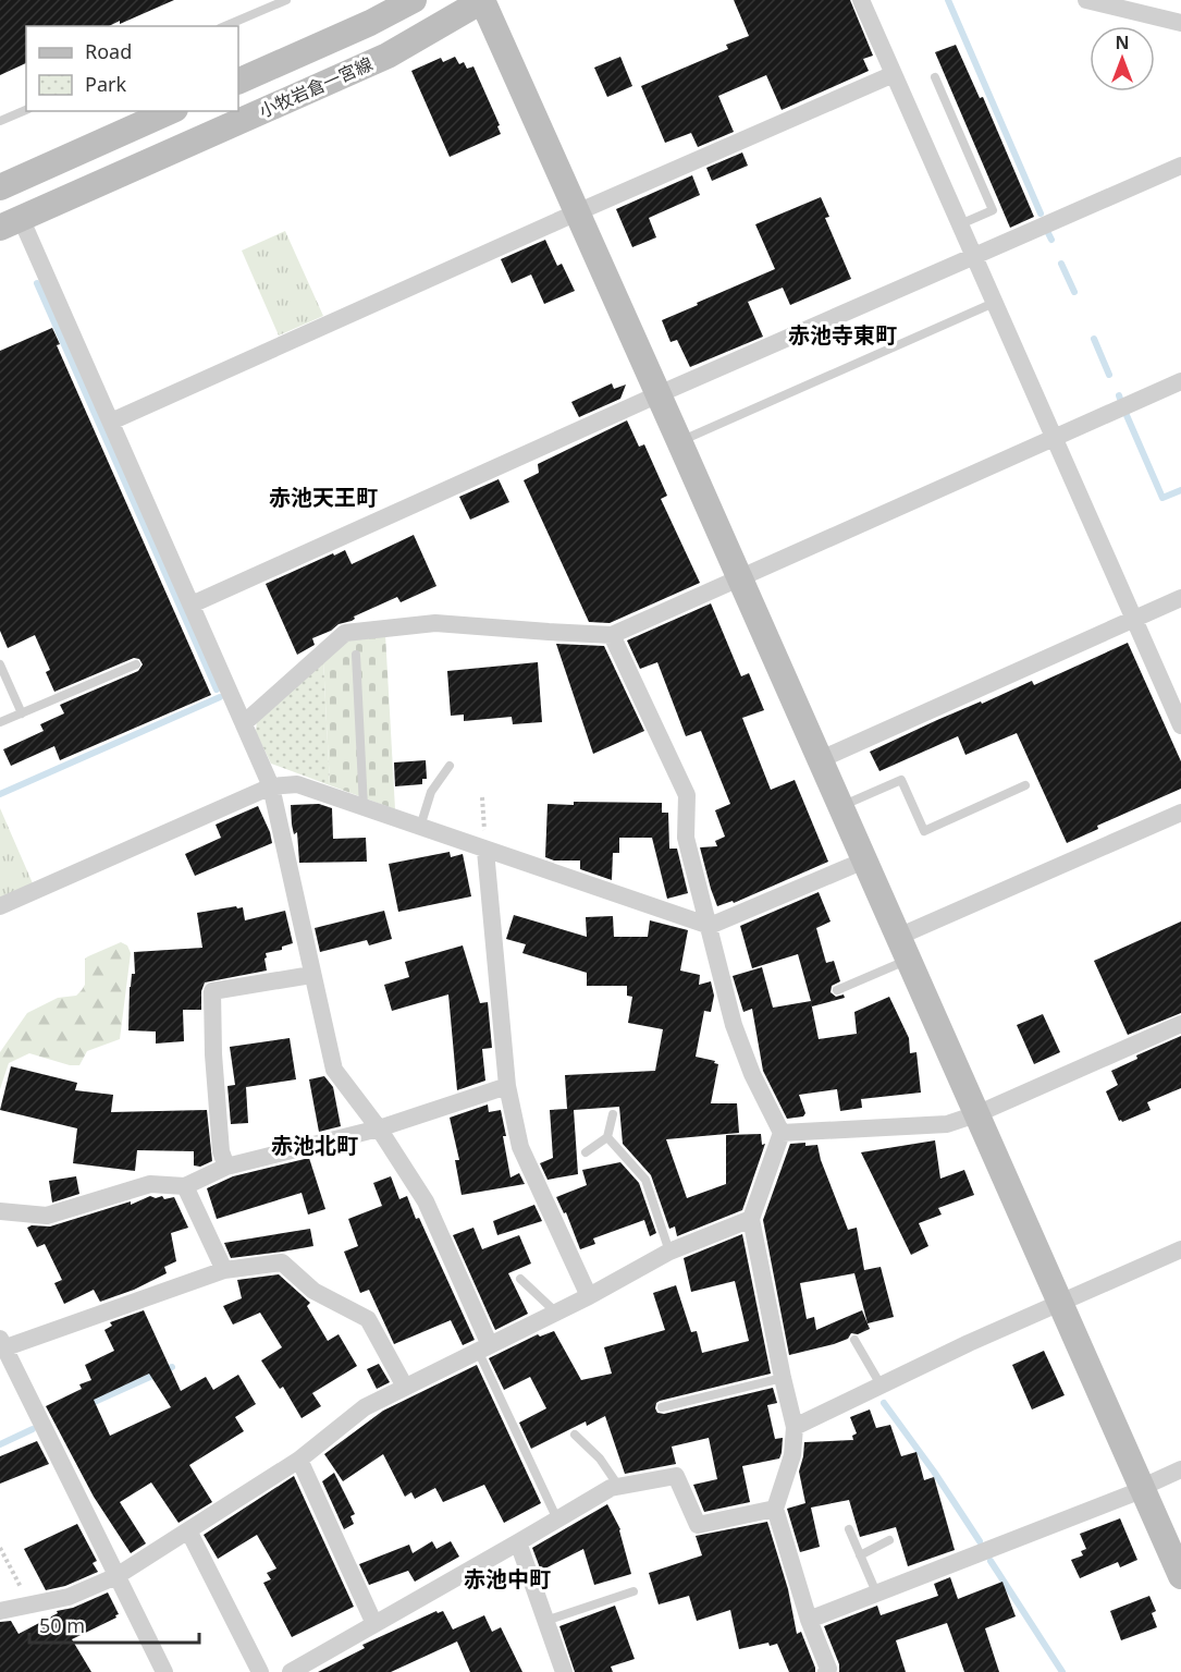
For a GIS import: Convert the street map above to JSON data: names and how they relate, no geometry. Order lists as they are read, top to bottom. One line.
{"streets":{"street":["小牧岩倉一宮線"]},"districts":["赤池寺東町","赤池天王町","赤池北町","赤池中町"],"legend":["Road","Park"],"scale_bar":"50 m","north":"top"}
